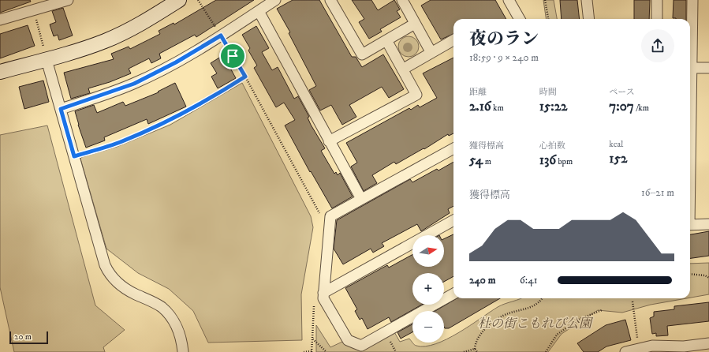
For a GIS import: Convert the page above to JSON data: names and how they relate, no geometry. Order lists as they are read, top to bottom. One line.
{"parks":["杜の街こもれび公園"],"scale_bar":"20 m","north":"right","page":{"heading":["夜のラン","18:59 · 9 × 240 m"],"stats":[["距離","2.16 km"],["時間","15:22"],["ペース","7:07 /km"],["獲得標高","54 m"],["心拍数","136 bpm"],["kcal","152"]],"chart":["獲得標高","16–21 m"],"map_buttons":["+","−"],"list":[{"name":"240 m","note":"6:41"}],"scale":"20 m"}}
